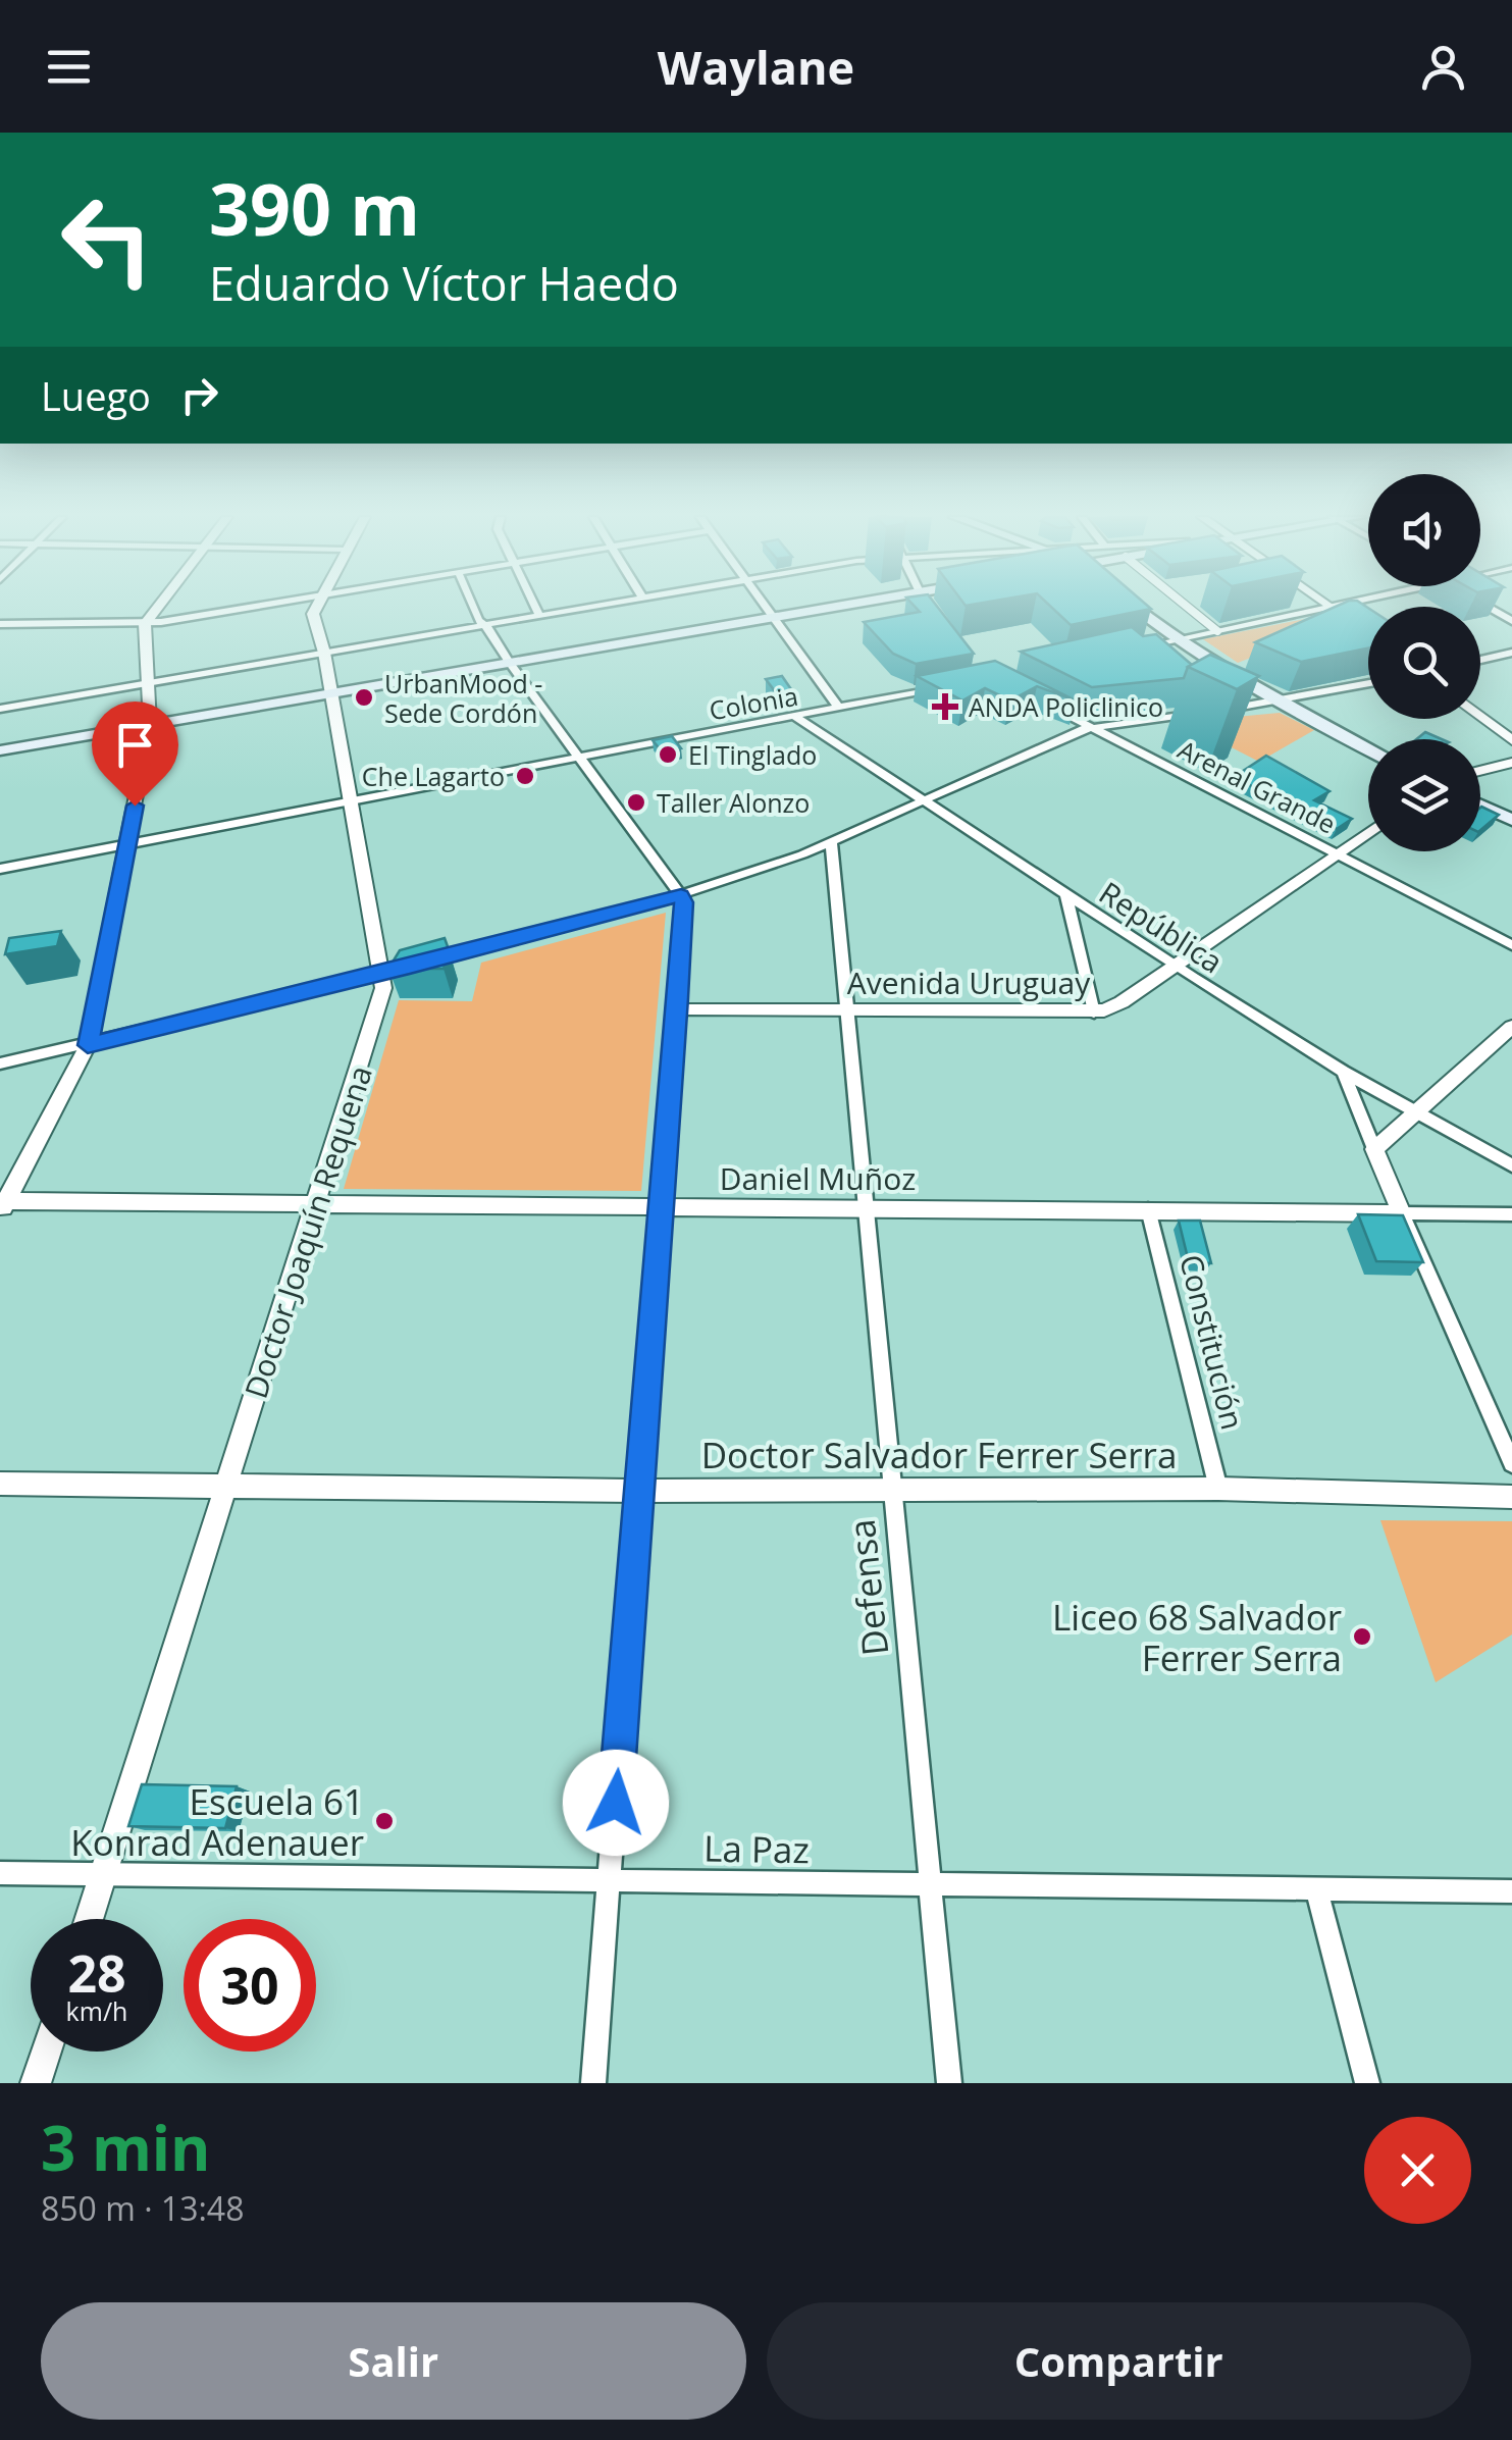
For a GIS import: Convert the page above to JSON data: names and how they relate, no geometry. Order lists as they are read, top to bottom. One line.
{"streets":{"street":["Colonia","Arenal Grande","República","Avenida Uruguay","Daniel Muñoz","Doctor Joaquín Requena","Constitución","Doctor Salvador Ferrer Serra","Defensa","La Paz"]},"crossings":[["Colonia","República"],["Colonia","Doctor Joaquín Requena"],["Arenal Grande","Avenida Uruguay"],["República","Avenida Uruguay"],["Avenida Uruguay","Defensa"],["Daniel Muñoz","Doctor Joaquín Requena"],["Daniel Muñoz","Constitución"],["Daniel Muñoz","Defensa"],["Doctor Joaquín Requena","Doctor Salvador Ferrer Serra"],["Doctor Joaquín Requena","La Paz"],["Constitución","Doctor Salvador Ferrer Serra"],["Doctor Salvador Ferrer Serra","Defensa"],["Defensa","La Paz"]],"places":{"other":["UrbanMood - Sede Cordón","El Tinglado","Che Lagarto","Taller Alonzo","Liceo 68 Salvador Ferrer Serra","Escuela 61 Konrad Adenauer"],"health":["ANDA Policlinico"]},"page":{"header":"Waylane","turn":["390 m","Eduardo Víctor Haedo"],"then":"Luego","speed":"28 km/h","limit":"30","heading":["3 min","850 m · 13:48"],"buttons":["Salir","Compartir"]}}
